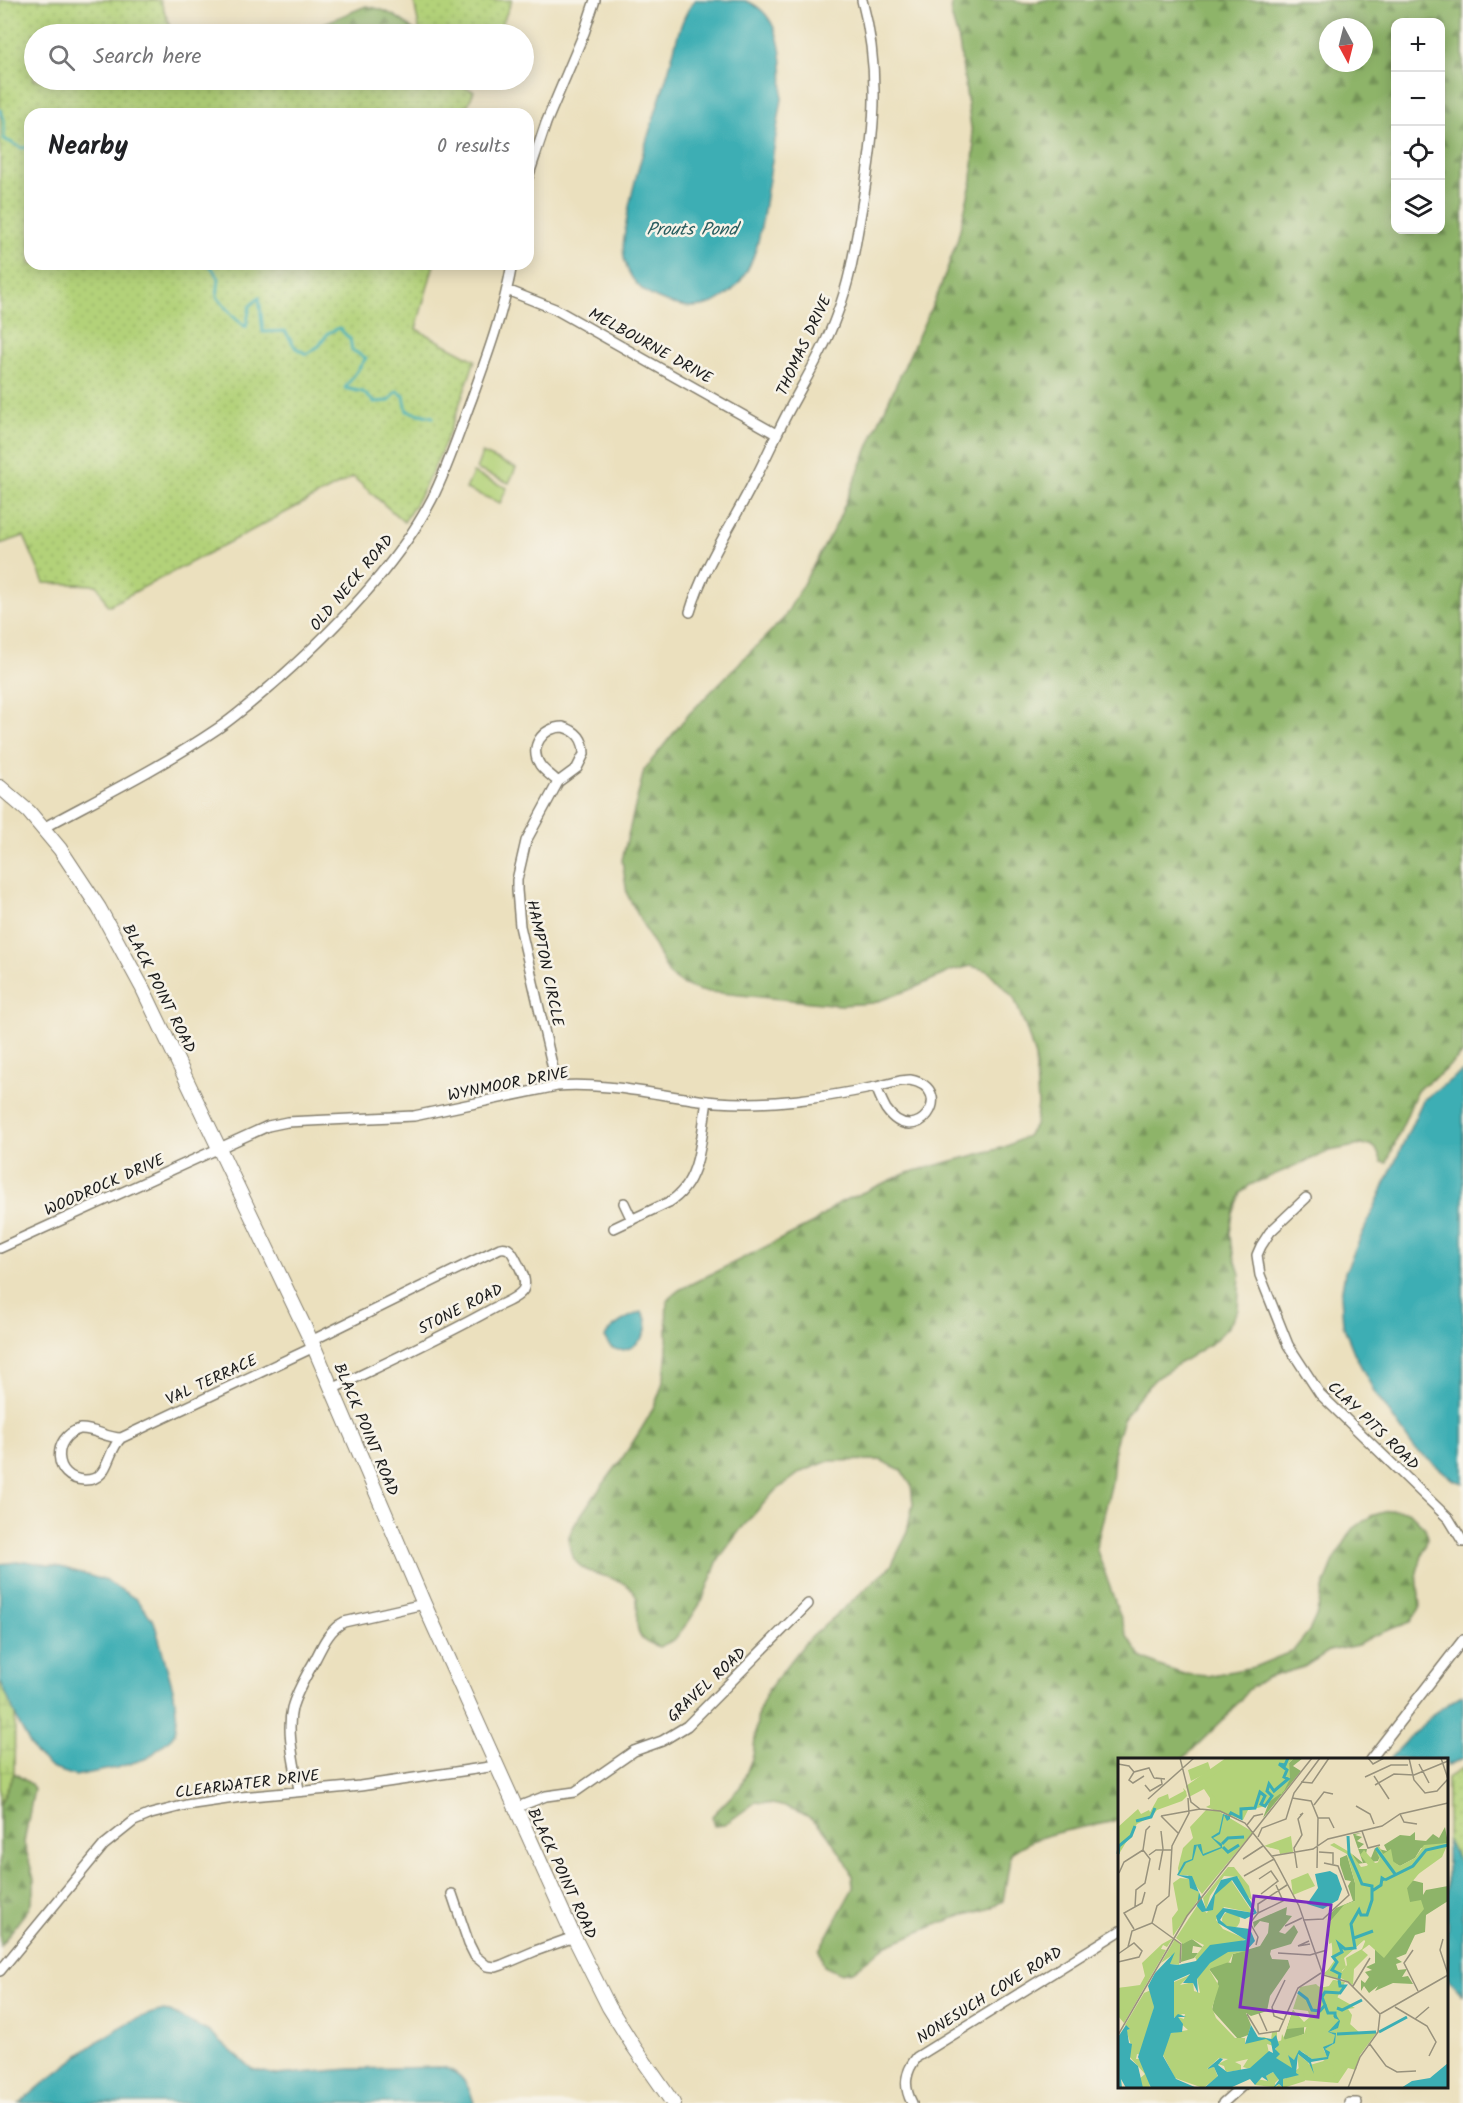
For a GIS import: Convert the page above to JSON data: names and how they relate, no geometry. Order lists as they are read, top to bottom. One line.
{"streets":{"main road":["BLACK POINT ROAD"],"street":["MELBOURNE DRIVE","THOMAS DRIVE","OLD NECK ROAD","HAMPTON CIRCLE","WYNMOOR DRIVE","WOODROCK DRIVE","STONE ROAD","VAL TERRACE","CLAY PITS ROAD","GRAVEL ROAD","CLEARWATER DRIVE","NONESUCH COVE ROAD"]},"crossings":[["MELBOURNE DRIVE","THOMAS DRIVE"],["MELBOURNE DRIVE","OLD NECK ROAD"],["OLD NECK ROAD","BLACK POINT ROAD"],["HAMPTON CIRCLE","WYNMOOR DRIVE"],["BLACK POINT ROAD","WYNMOOR DRIVE"],["BLACK POINT ROAD","WOODROCK DRIVE"],["BLACK POINT ROAD","STONE ROAD"],["BLACK POINT ROAD","VAL TERRACE"],["BLACK POINT ROAD","GRAVEL ROAD"],["BLACK POINT ROAD","CLEARWATER DRIVE"],["WYNMOOR DRIVE","WOODROCK DRIVE"],["STONE ROAD","VAL TERRACE"]],"water":["Prouts Pond"],"north":"bottom","page":{"map_buttons":["+","−"],"search":"Search here","heading":["Nearby","0 results"]}}
